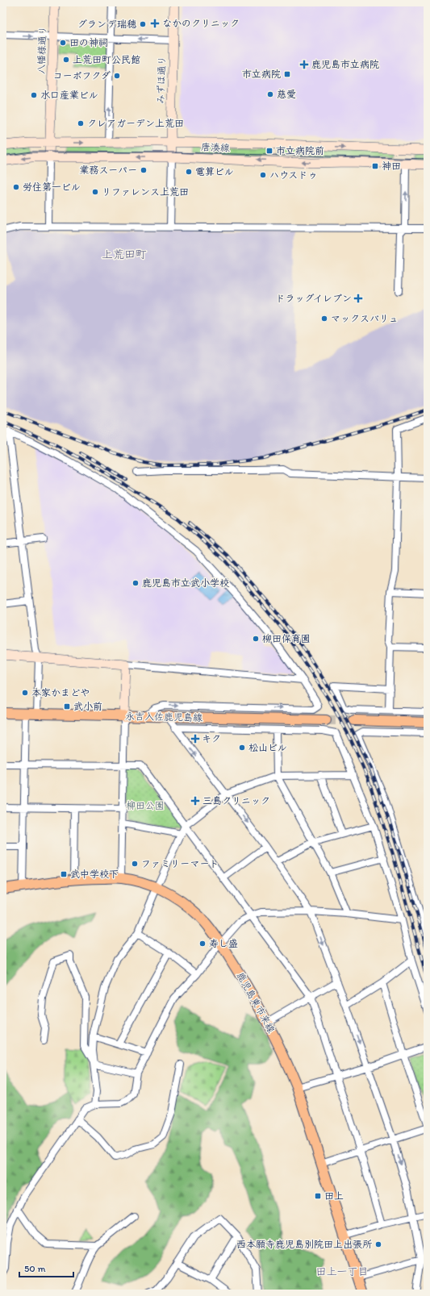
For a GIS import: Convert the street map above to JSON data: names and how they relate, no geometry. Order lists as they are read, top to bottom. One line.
{"streets":{"main road":["永吉入佐鹿児島線","鹿児島東市来線"],"street":["八幡様通り","みずほ通り","唐湊線"]},"crossings":[["八幡様通り","唐湊線"],["みずほ通り","唐湊線"]],"districts":["上荒田町","田上一丁目"],"parks":["柳田公園"],"places":{"health":["なかのクリニック","鹿児島市立病院","ドラッグイレブン","キク","三島クリニック"],"other":["グランデ瑞穂","田の神祠","上荒田町公民館","コーポフクダ","慈愛","水口産業ビル","クレアガーデン上荒田","業務スーパー","電算ビル","ハウスドゥ","労住第一ビル","リファレンス上荒田","マックスバリュ","鹿児島市立武小学校","柳田保育園","本家かまどや","松山ビル","ファミリーマート","寿し盛","西本願寺鹿児島別院田上出張所"],"transit":["市立病院","市立病院前","神田","武小前","武中学校下","田上"]},"scale_bar":"50 m"}
